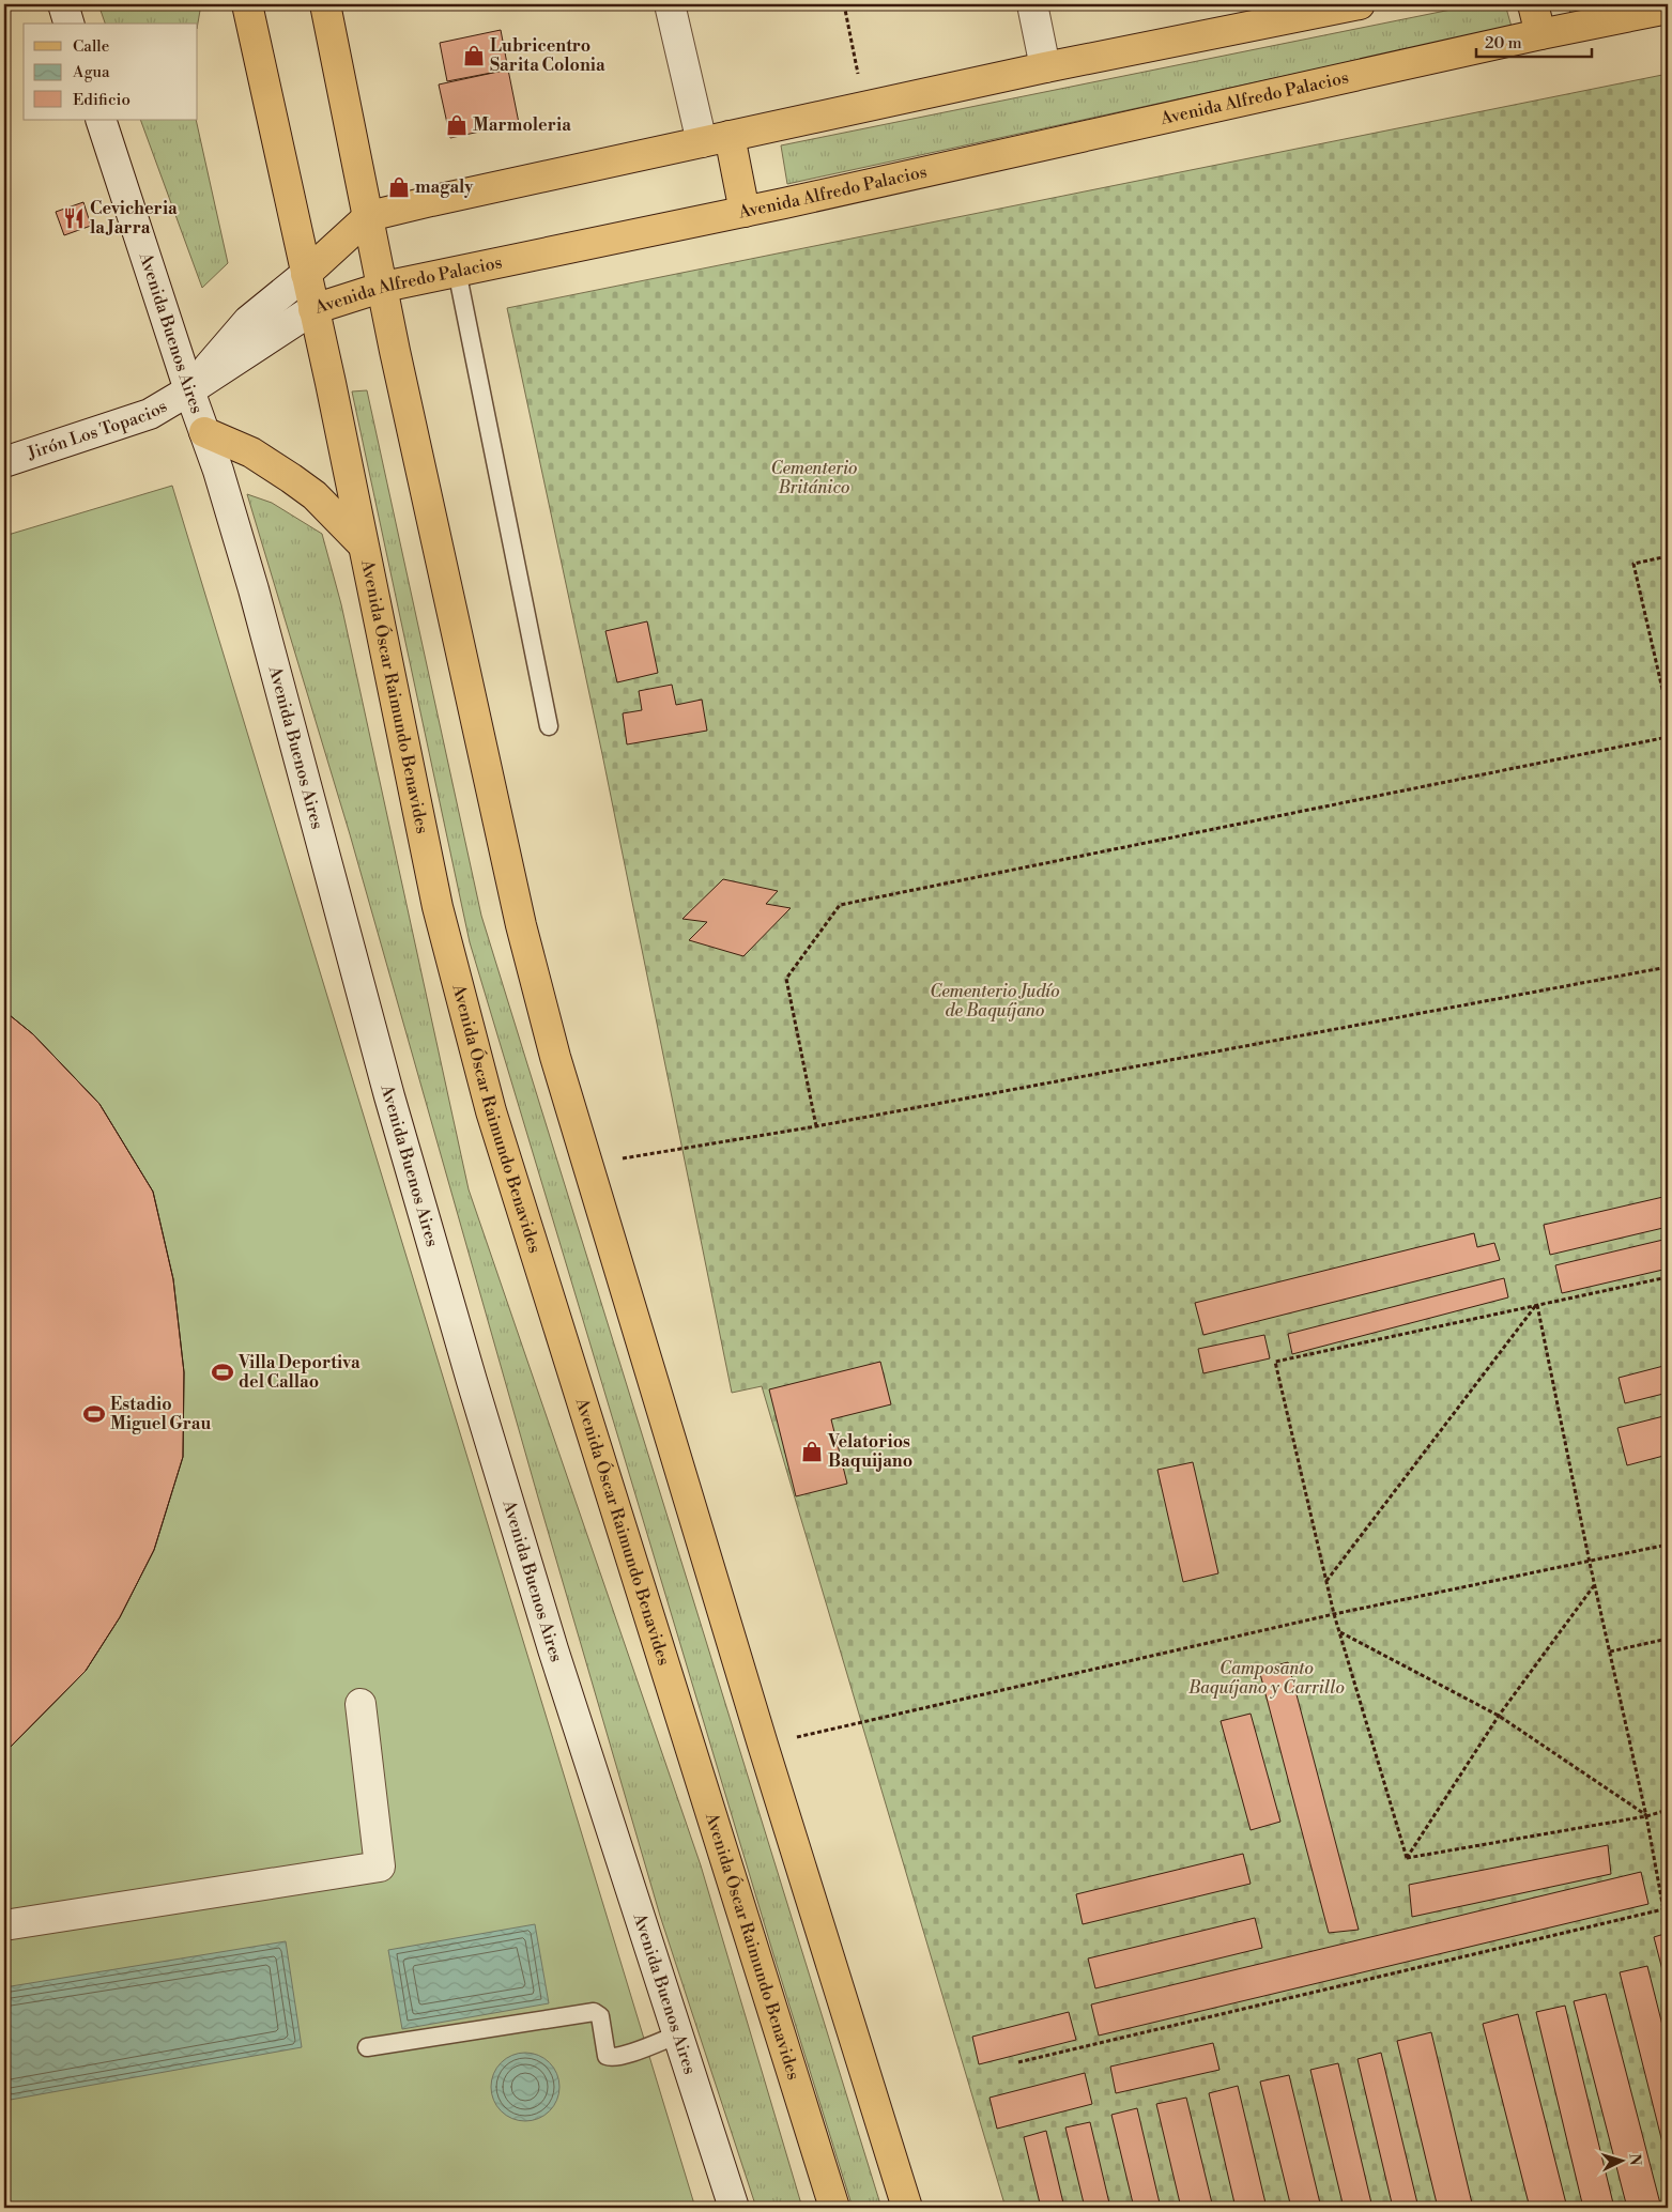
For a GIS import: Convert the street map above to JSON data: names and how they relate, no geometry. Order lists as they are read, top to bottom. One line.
{"streets":{"main road":["Avenida Alfredo Palacios","Avenida Óscar Raimundo Benavides"],"street":["Avenida Buenos Aires","Jirón Los Topacios"]},"crossings":[["Avenida Alfredo Palacios","Avenida Buenos Aires"],["Avenida Alfredo Palacios","Jirón Los Topacios"],["Avenida Alfredo Palacios","Avenida Óscar Raimundo Benavides"],["Avenida Buenos Aires","Jirón Los Topacios"]],"parks":["Cementerio Británico","Cementerio Judío de Baquíjano","Camposanto Baquíjano y Carrillo"],"places":{"shop":["Lubricentro Sarita Colonia","Marmoleria","magaly","Velatorios Baquijano"],"restaurant":["Cevicheria la Jarra"],"sports":["Villa Deportiva del Callao","Estadio Miguel Grau"]},"legend":["Calle","Agua","Edificio"],"scale_bar":"20 m","north":"right"}
